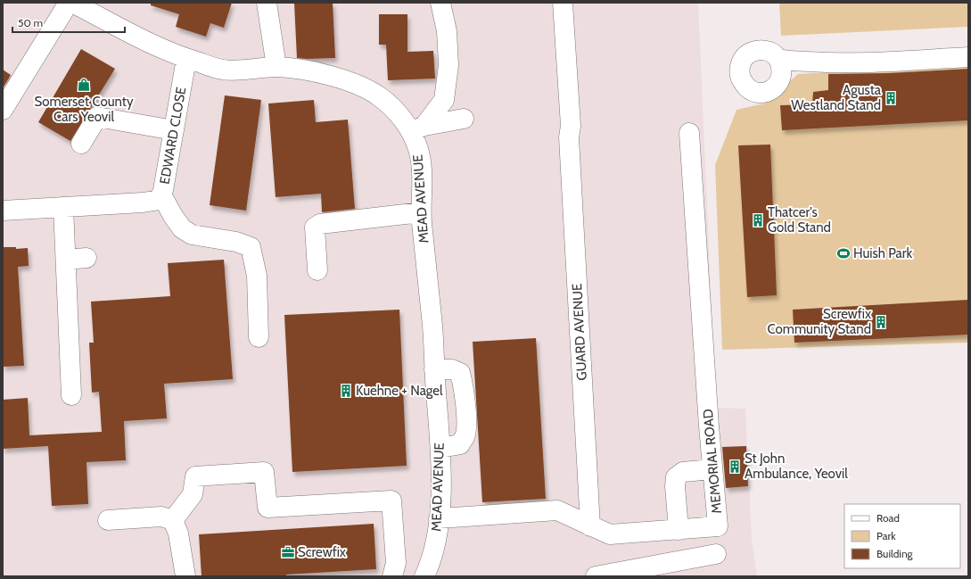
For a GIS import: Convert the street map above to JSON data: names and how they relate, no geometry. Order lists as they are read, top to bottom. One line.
{"streets":{"street":["EDWARD CLOSE","MEAD AVENUE","GUARD AVENUE","MEMORIAL ROAD"]},"crossings":[["EDWARD CLOSE","MEAD AVENUE"],["MEAD AVENUE","MEMORIAL ROAD"],["GUARD AVENUE","MEMORIAL ROAD"]],"places":{"shop":["Somerset County Cars Yeovil"],"building":["Agusta Westland Stand","Thatcer's Gold Stand","Screwfix Community Stand","Kuehne + Nagel","St John Ambulance, Yeovil"],"sports":["Huish Park"],"office":["Screwfix"]},"legend":["Road","Park","Building"],"scale_bar":"50 m"}
